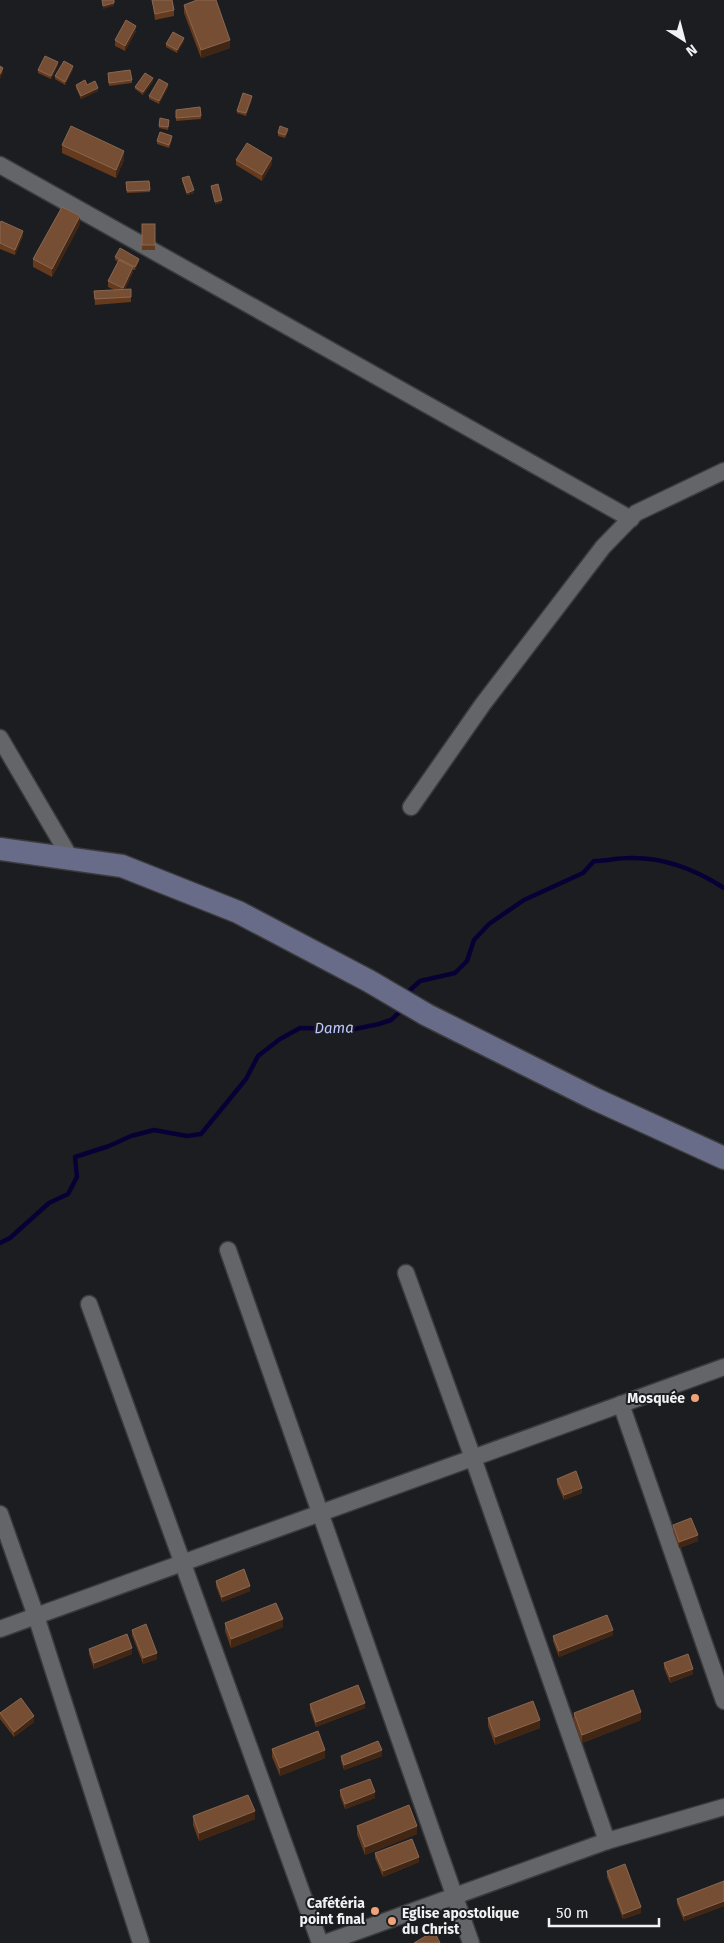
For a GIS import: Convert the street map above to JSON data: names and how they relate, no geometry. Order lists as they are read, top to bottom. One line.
{"water":["Dama"],"places":["Mosquée","Cafétéria point final","Eglise apostolique du Christ"],"scale_bar":"50 m","north":"bottom right"}
